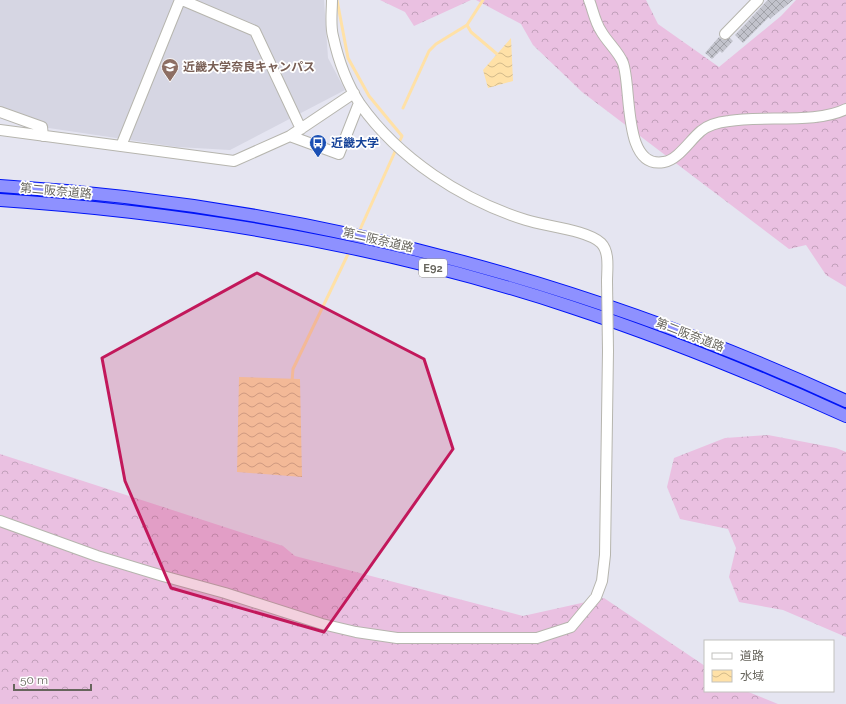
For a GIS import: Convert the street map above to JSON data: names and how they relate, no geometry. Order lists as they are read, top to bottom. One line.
{"streets":{"highway":["第二阪奈道路","E92"]},"places":{"school or university":["近畿大学奈良キャンパス"],"bus stop":["近畿大学"]},"legend":["道路","水域"],"scale_bar":"50 m"}
